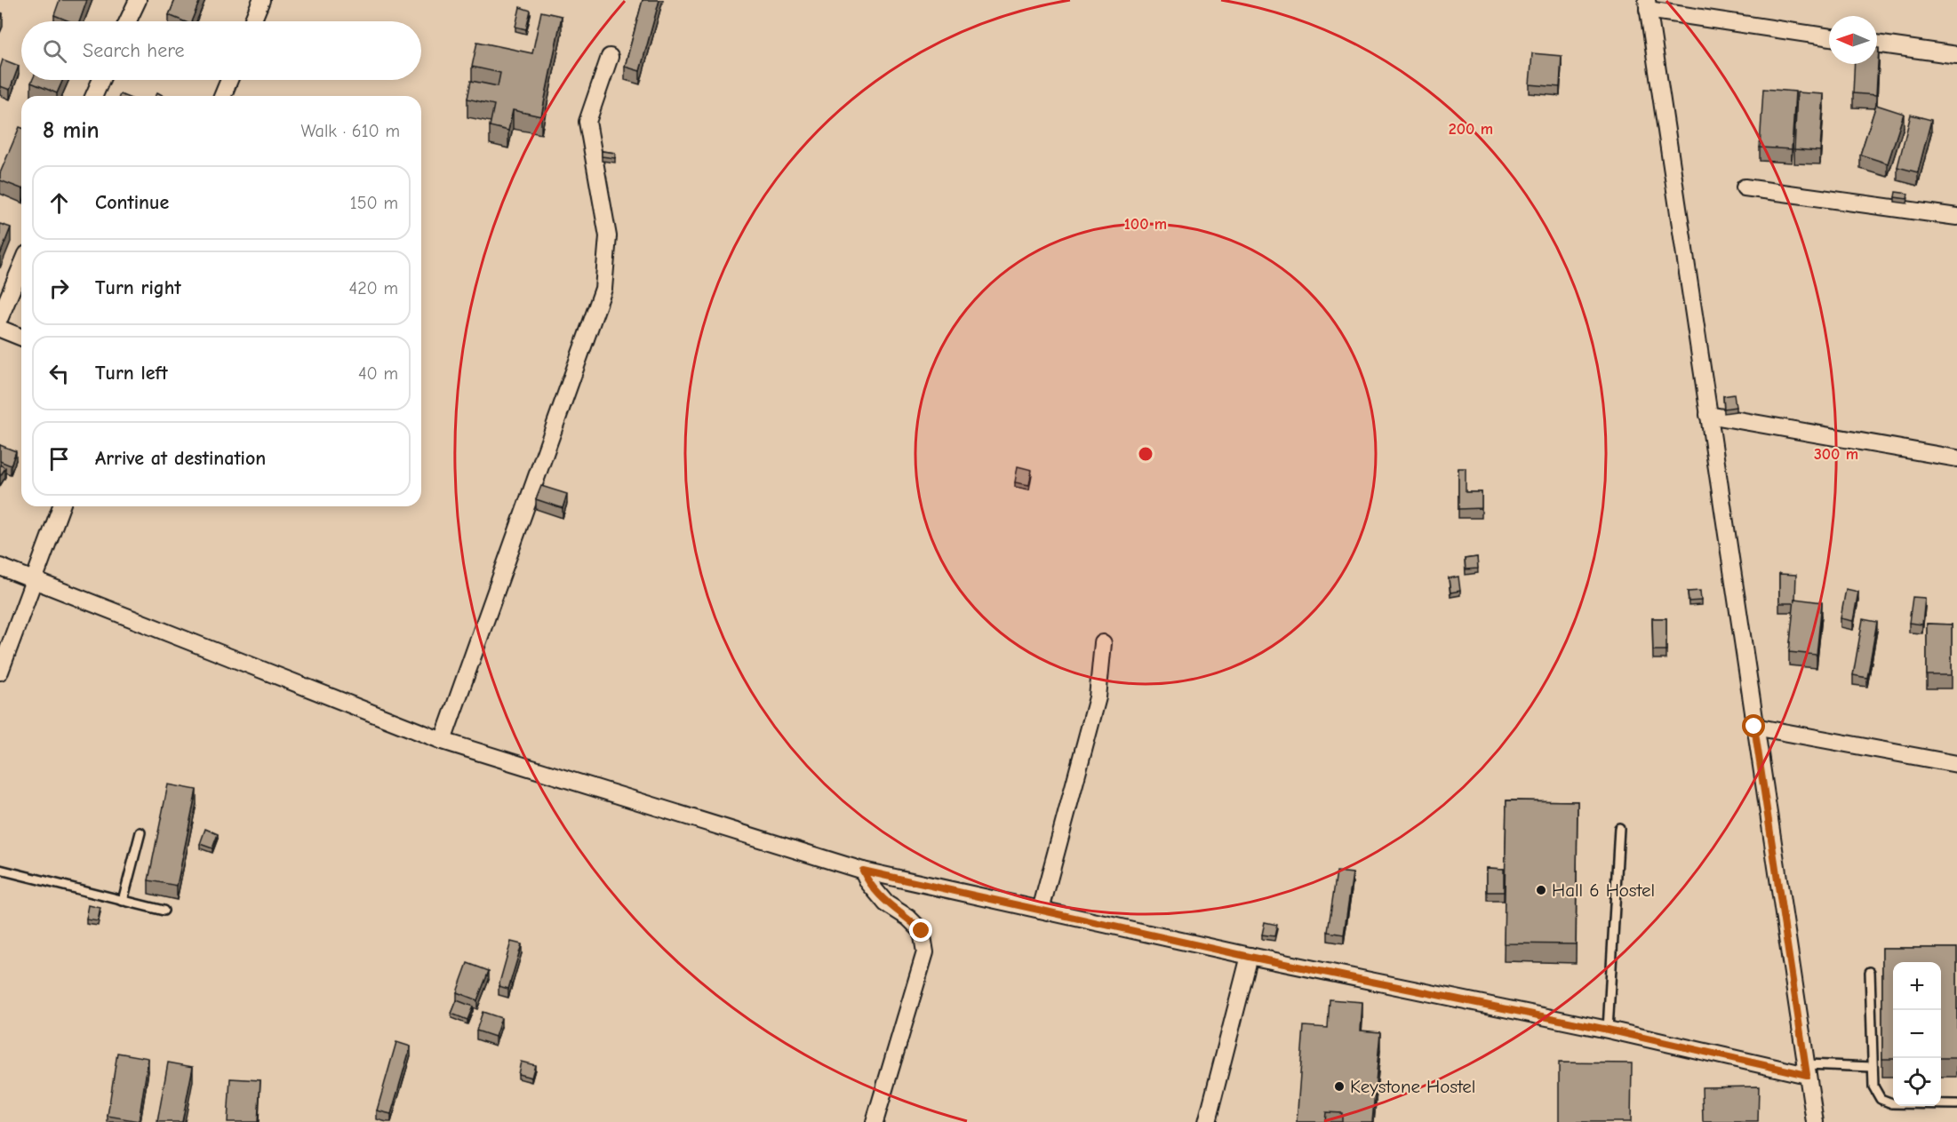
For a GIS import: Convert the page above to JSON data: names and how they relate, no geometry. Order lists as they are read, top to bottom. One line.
{"places":["Hall 6 Hostel","Keystone Hostel"],"north":"left","page":{"search":"Search here","heading":["8 min","Walk · 610 m"],"list":[["Continue","150 m"],["Turn right","420 m"],["Turn left","40 m"],"Arrive at destination"],"map_buttons":["+","−"]},"rings":["200 m","100 m","300 m"]}
